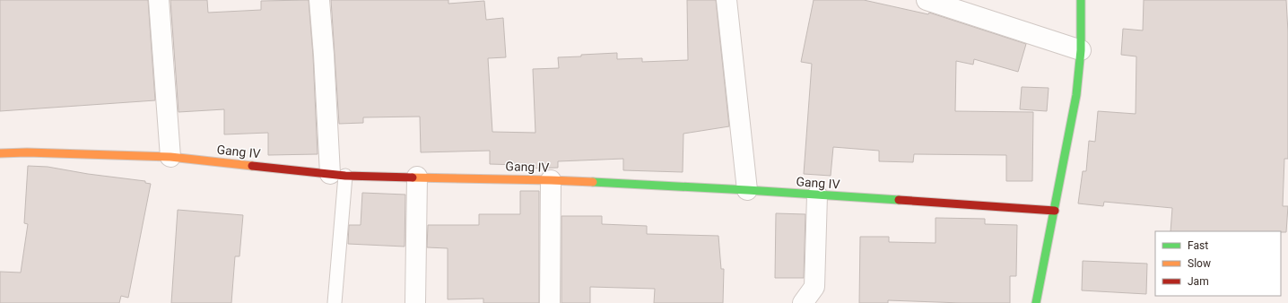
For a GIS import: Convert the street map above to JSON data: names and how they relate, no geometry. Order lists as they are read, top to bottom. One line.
{"streets":{"street":["Gang IV"]},"legend":["Fast","Slow","Jam"]}
